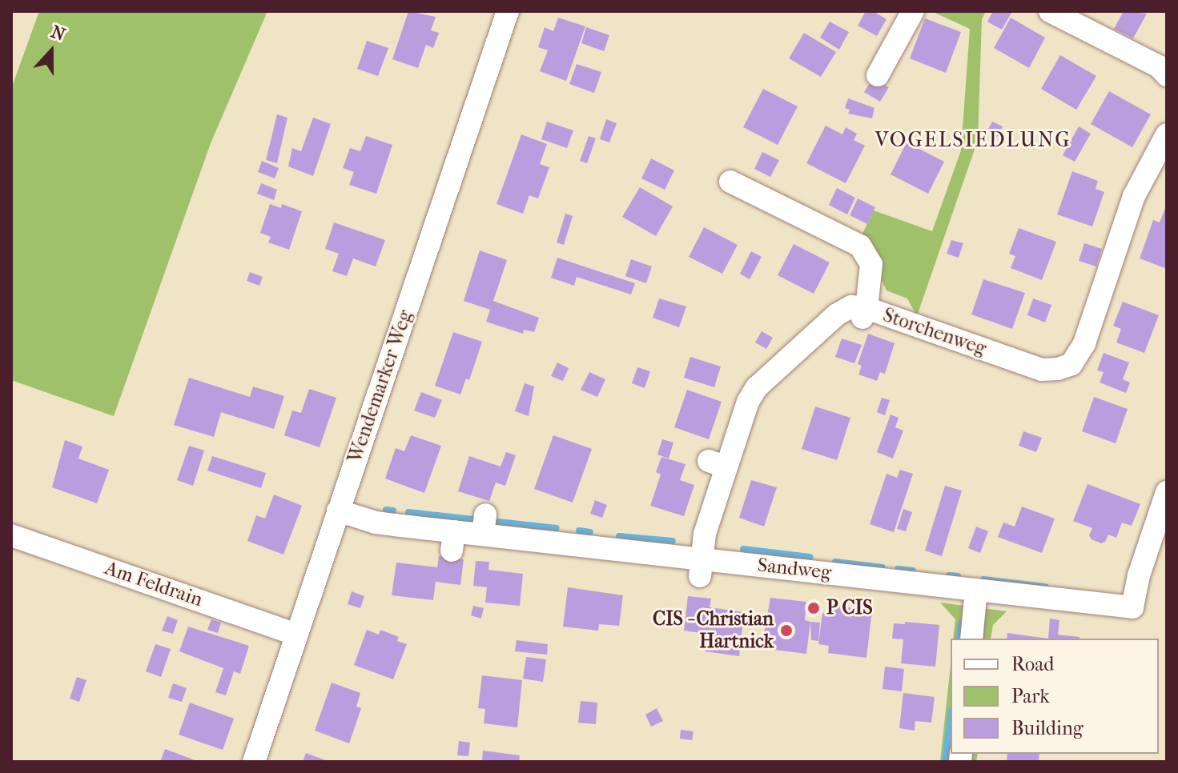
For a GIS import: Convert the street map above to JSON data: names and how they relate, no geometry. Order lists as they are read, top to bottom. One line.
{"streets":{"street":["Storchenweg","Wendemarker Weg","Sandweg","Am Feldrain"]},"crossings":[["Storchenweg","Sandweg"],["Wendemarker Weg","Sandweg"],["Wendemarker Weg","Am Feldrain"]],"districts":["VOGELSIEDLUNG"],"places":["P CIS","CIS - Christian Hartnick"],"legend":["Road","Park","Building"],"north":"top"}
